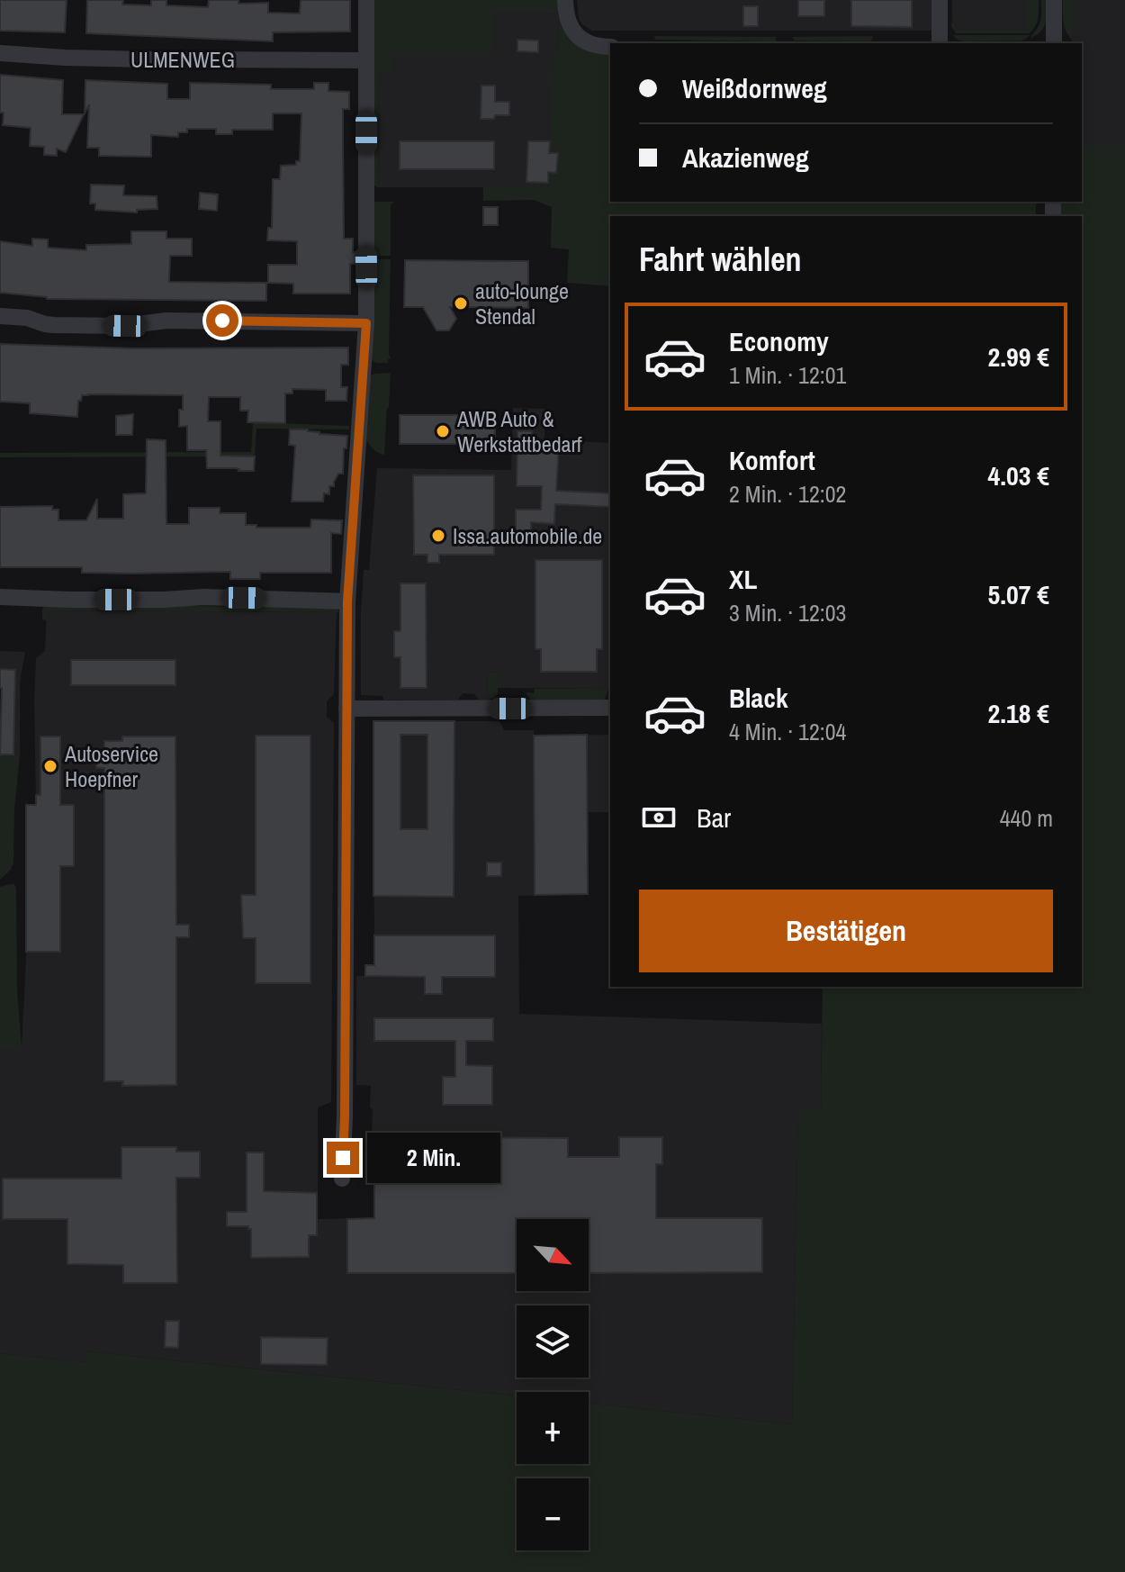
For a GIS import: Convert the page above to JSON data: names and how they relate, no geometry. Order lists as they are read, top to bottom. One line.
{"streets":{"street":["ULMENWEG"]},"places":["auto-lounge Stendal","AWB Auto & Werkstattbedarf","Issa.automobile.de","Autoservice Hoepfner"],"north":"bottom right","page":{"banner":["Weißdornweg","Akazienweg"],"heading":"Fahrt wählen","list":[{"name":"Economy","note":"1 Min. · 12:01","value":"2.99 €"},{"name":"Komfort","note":"2 Min. · 12:02","value":"4.03 €"},{"name":"XL","note":"3 Min. · 12:03","value":"5.07 €"},{"name":"Black","note":"4 Min. · 12:04","value":"2.18 €"}],"pay":["Bar","440 m"],"buttons":"Bestätigen","bubble":"2 Min.","map_buttons":["+","−"]}}
